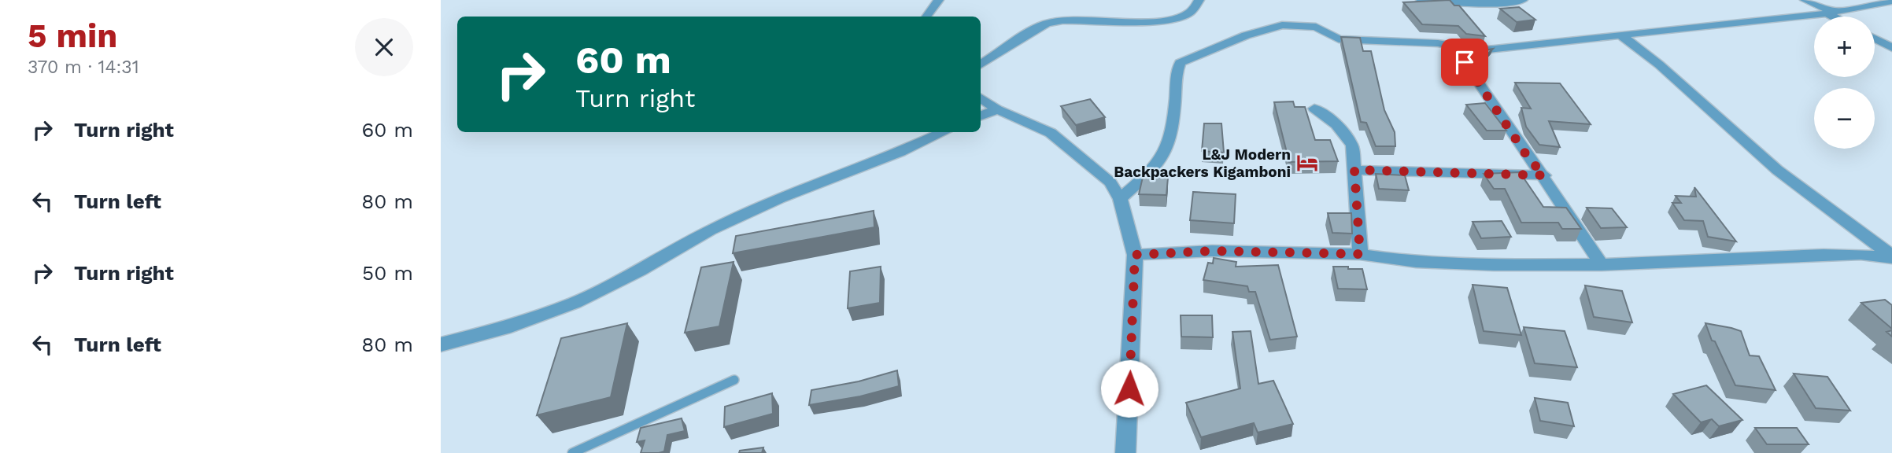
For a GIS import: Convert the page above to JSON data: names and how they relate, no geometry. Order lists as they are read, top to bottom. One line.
{"places":{"hotel":["L&J Modern Backpackers Kigamboni"]},"page":{"heading":["5 min","370 m · 14:31"],"map_buttons":["+","−"],"turn":["60 m","Turn right"],"list":[{"name":"Turn right","value":"60 m"},{"name":"Turn left","value":"80 m"},{"name":"Turn right","value":"50 m"},{"name":"Turn left","value":"80 m"}]}}
